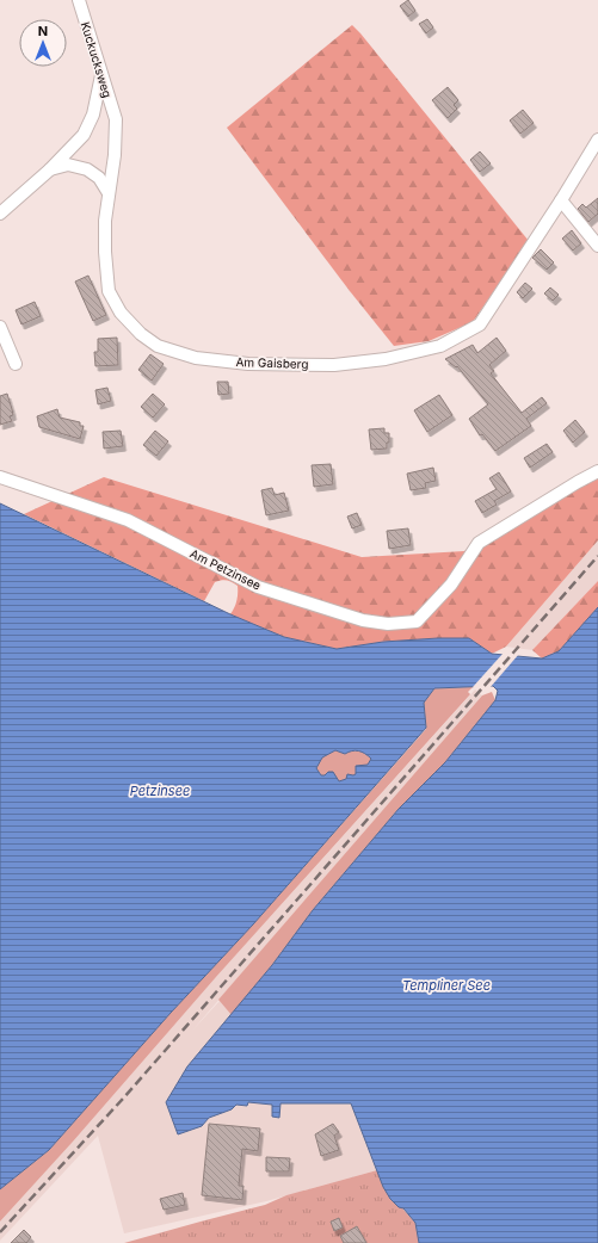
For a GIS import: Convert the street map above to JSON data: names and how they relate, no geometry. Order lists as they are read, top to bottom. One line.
{"streets":{"street":["Kuckucksweg","Am Gaisberg","Am Petzinsee"]},"crossings":[["Kuckucksweg","Am Gaisberg"]],"water":["Petzinsee","Templiner See"],"north":"top"}
